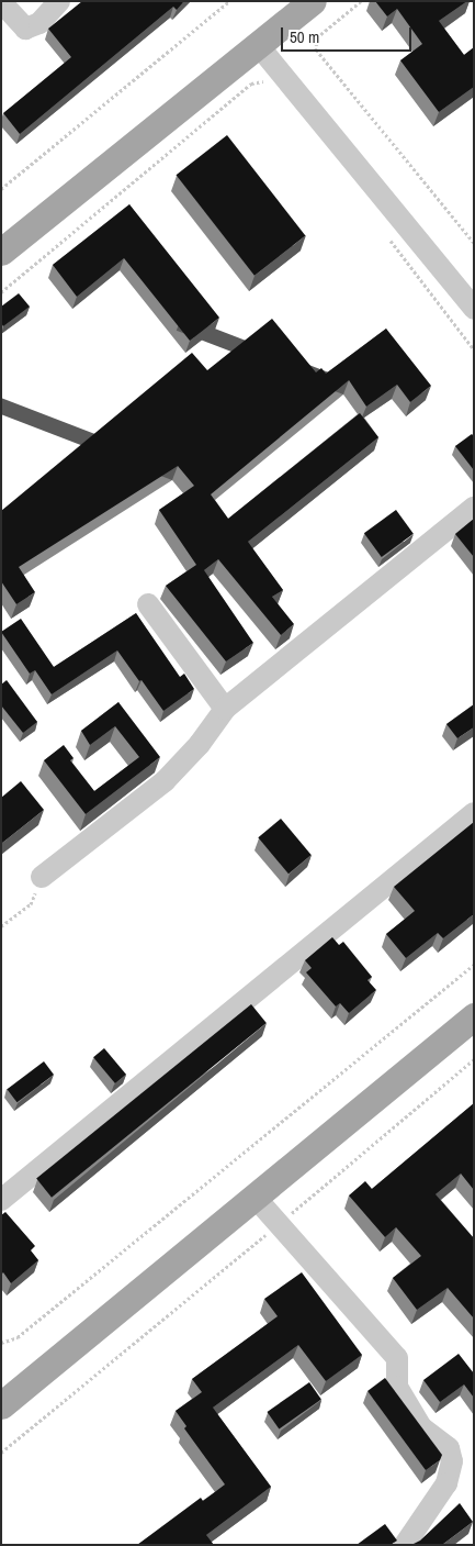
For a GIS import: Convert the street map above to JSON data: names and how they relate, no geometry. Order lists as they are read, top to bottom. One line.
{"scale_bar":"50 m"}
